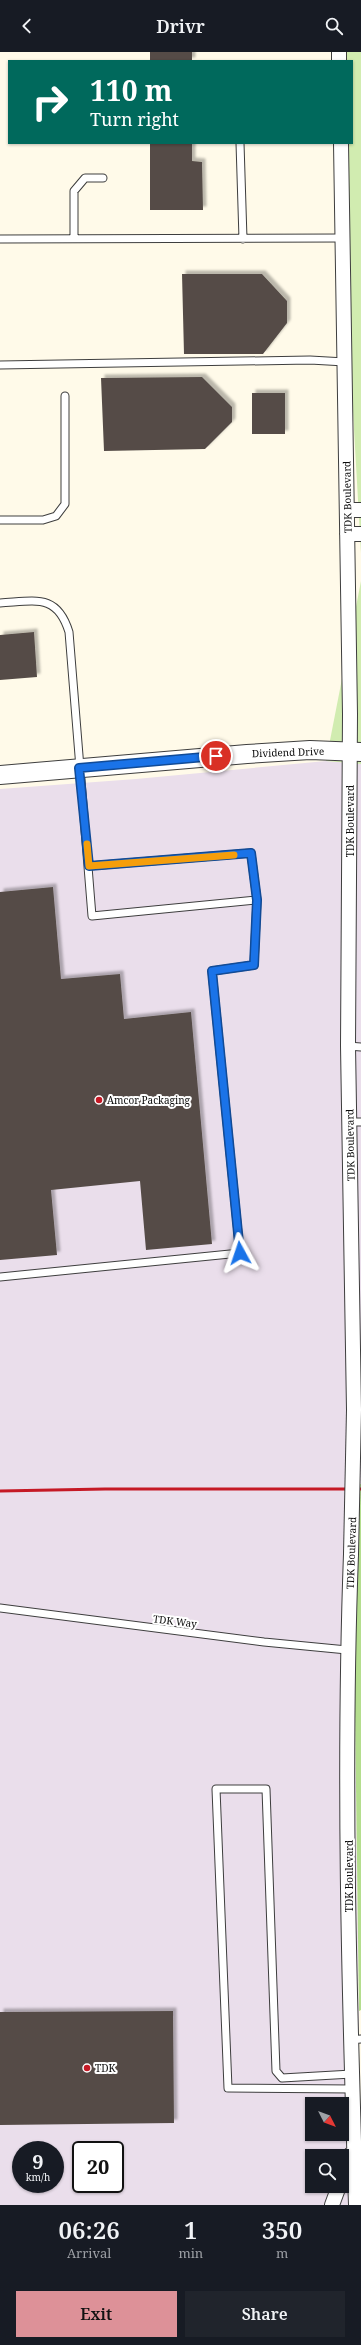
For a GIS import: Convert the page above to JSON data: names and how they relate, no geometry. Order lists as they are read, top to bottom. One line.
{"streets":{"street":["TDK Boulevard","Dividend Drive"],"lane":["TDK Way"]},"crossings":[["TDK Boulevard","Dividend Drive"],["TDK Boulevard","TDK Way"]],"places":["Amcor Packaging","TDK"],"north":"bottom right","page":{"header":"Drivr","turn":["110 m","Turn right"],"speed":"9 km/h","limit":"20","eta":["06:26","Arrival","1","min","350","m"],"buttons":["Exit","Share"]}}
